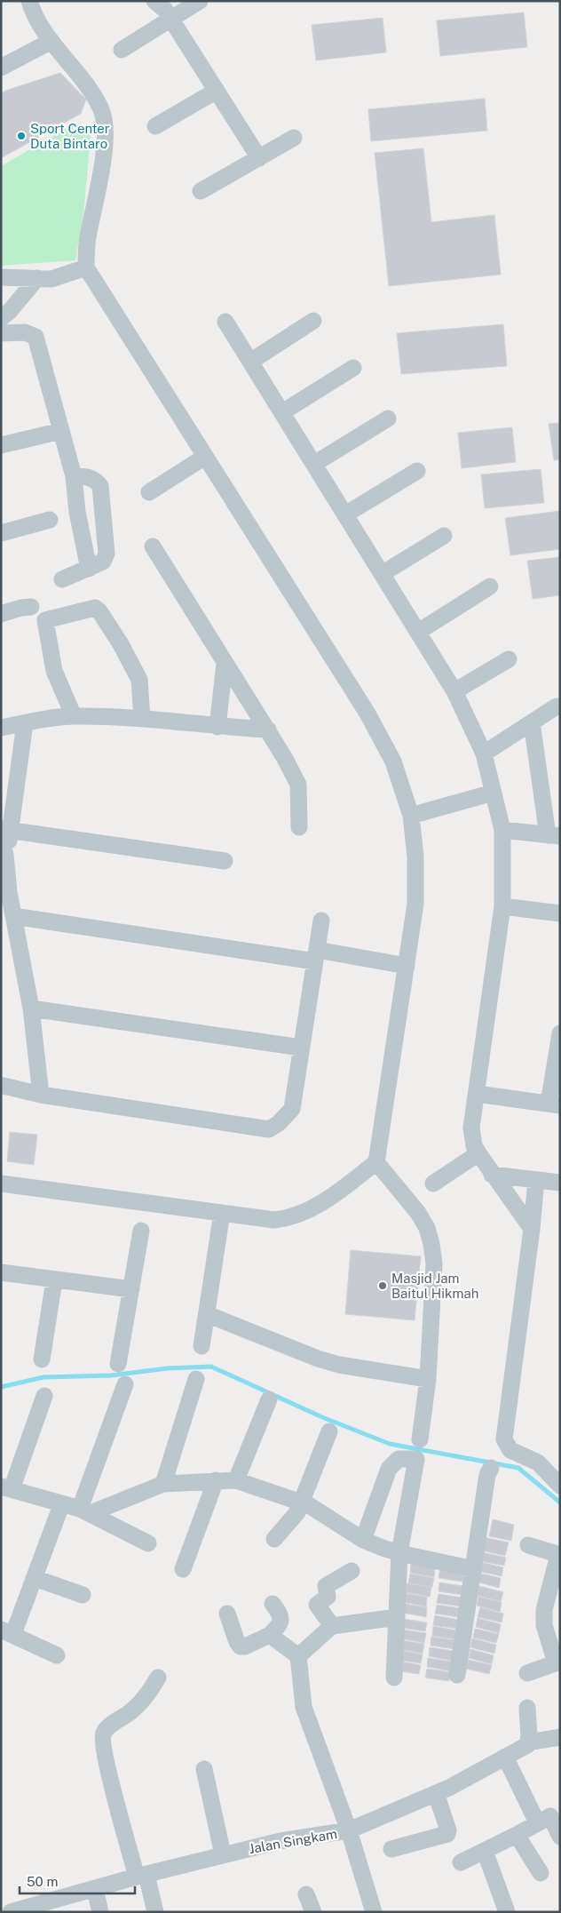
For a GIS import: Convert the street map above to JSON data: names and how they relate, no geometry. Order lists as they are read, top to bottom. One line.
{"streets":{"street":["Jalan Singkam"]},"places":["Sport Center Duta Bintaro","Masjid Jam Baitul Hikmah"],"scale_bar":"50 m"}
